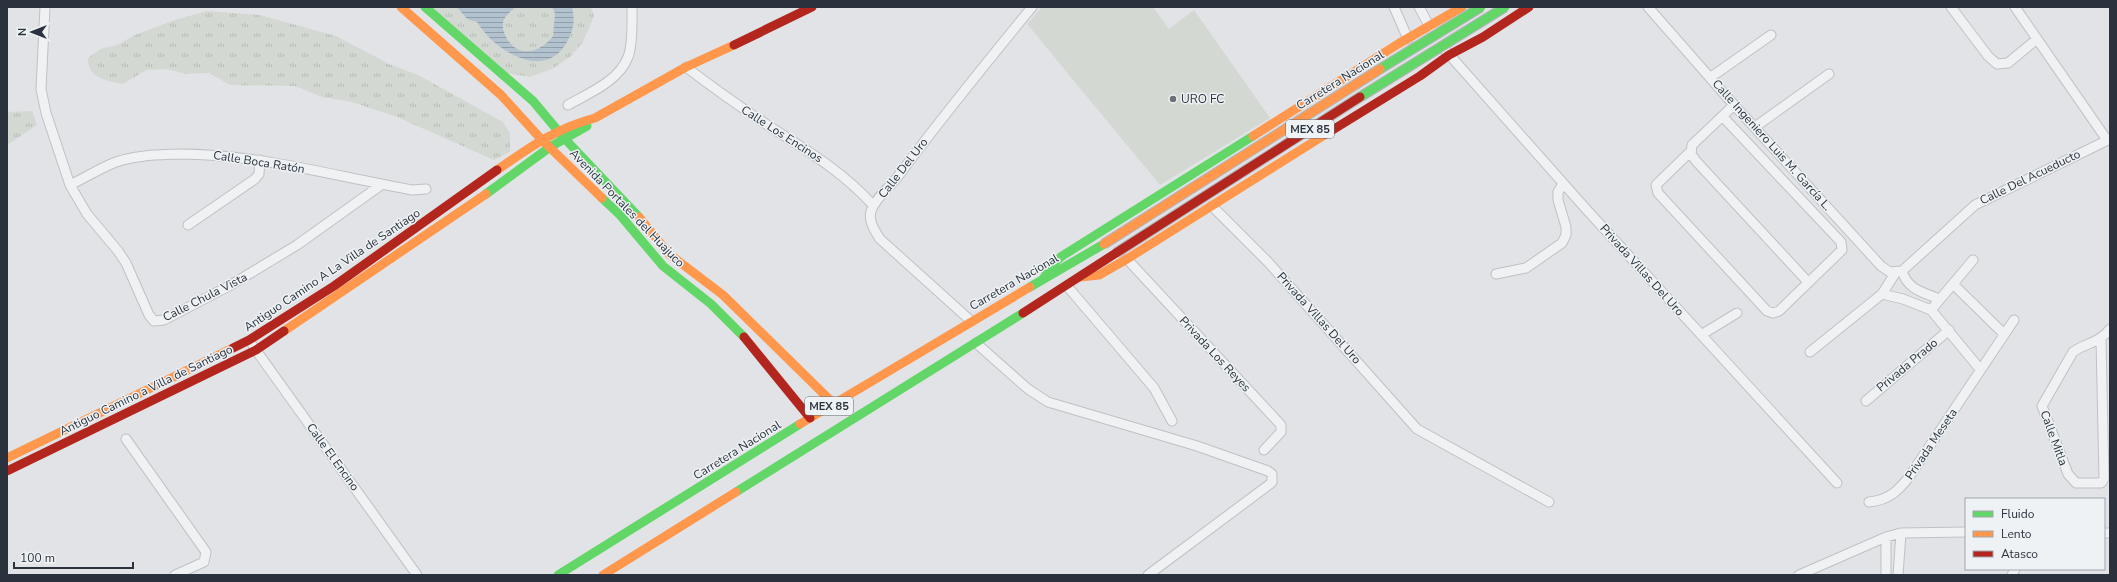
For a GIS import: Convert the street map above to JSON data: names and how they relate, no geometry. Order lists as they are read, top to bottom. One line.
{"streets":{"main road":["Carretera Nacional","MEX 85","Avenida Portales del Huajuco","Antiguo Camino A La Villa de Santiago","Antiguo Camino a Villa de Santiago"],"street":["Calle Los Encinos","Calle Ingeniero Luis M. García L.","Calle Boca Ratón","Calle Del Uro","Calle Del Acueducto","Privada Villas Del Uro","Calle Chula Vista","Privada Los Reyes","Privada Prado","Calle Mitla","Privada Meseta","Calle El Encino"]},"crossings":[["Carretera Nacional","MEX 85"],["Carretera Nacional","Calle Del Uro"],["Carretera Nacional","Avenida Portales del Huajuco"],["MEX 85","Privada Villas Del Uro"],["MEX 85","Privada Los Reyes"],["Calle Los Encinos","Calle Del Uro"],["Calle Los Encinos","Antiguo Camino A La Villa de Santiago"],["Calle Ingeniero Luis M. García L.","Calle Del Acueducto"],["Calle Boca Ratón","Calle Chula Vista"],["Avenida Portales del Huajuco","Antiguo Camino A La Villa de Santiago"],["Avenida Portales del Huajuco","Antiguo Camino a Villa de Santiago"],["Antiguo Camino A La Villa de Santiago","Antiguo Camino a Villa de Santiago"],["Antiguo Camino A La Villa de Santiago","Calle El Encino"],["Antiguo Camino a Villa de Santiago","Calle El Encino"]],"places":["URO FC"],"legend":["Fluido","Lento","Atasco"],"scale_bar":"100 m","north":"left"}
